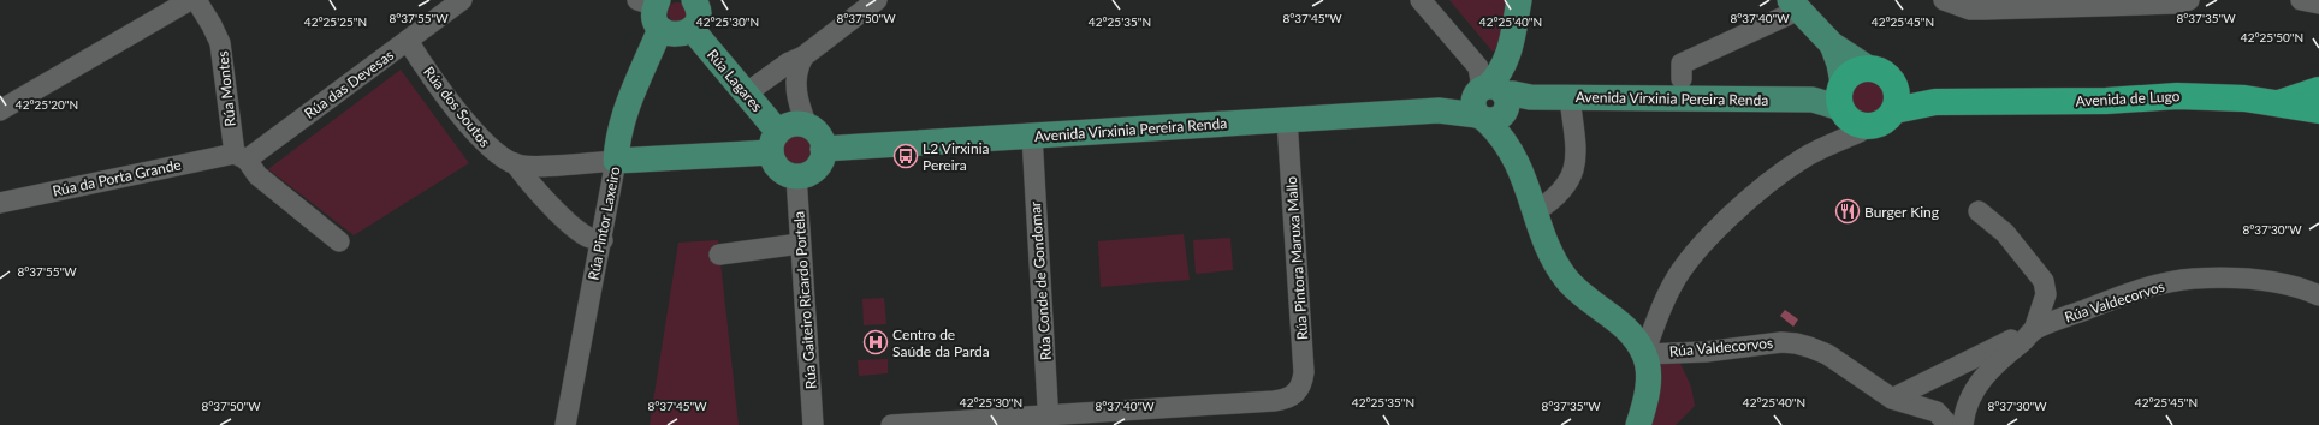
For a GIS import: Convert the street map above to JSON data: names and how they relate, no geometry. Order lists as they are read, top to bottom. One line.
{"streets":{"highway":["Avenida de Lugo"],"main road":["Rúa Lagares","Avenida Virxinia Pereira Renda","Rúa Pintor Laxeiro"],"street":["Rúa das Devesas","Rúa Montes","Rúa dos Soutos","Rúa da Porta Grande","Rúa Pintora Maruxa Mallo","Rúa Conde de Gondomar","Rúa Gaiteiro Ricardo Portela","Rúa Valdecorvos"]},"crossings":[["Rúa Lagares","Avenida Virxinia Pereira Renda"],["Rúa Lagares","Rúa Gaiteiro Ricardo Portela"],["Rúa das Devesas","Rúa Montes"],["Rúa das Devesas","Rúa dos Soutos"],["Rúa das Devesas","Rúa da Porta Grande"],["Rúa Montes","Rúa da Porta Grande"],["Avenida Virxinia Pereira Renda","Avenida de Lugo"],["Avenida Virxinia Pereira Renda","Rúa Pintora Maruxa Mallo"],["Avenida Virxinia Pereira Renda","Rúa Conde de Gondomar"],["Avenida Virxinia Pereira Renda","Rúa Gaiteiro Ricardo Portela"],["Rúa dos Soutos","Rúa Pintor Laxeiro"],["Rúa Pintora Maruxa Mallo","Rúa Conde de Gondomar"]],"places":{"bus stop":["L2 Virxinia Pereira"],"restaurant":["Burger King"],"hospital":["Centro de Saúde da Parda"]},"coordinates":["8°37'55\"W","8°37'50\"W","8°37'45\"W","8°37'40\"W","8°37'35\"W","42°25'35\"N","42°25'25\"N","42°25'30\"N","42°25'40\"N","42°25'45\"N","42°25'50\"N","42°25'20\"N","8°37'30\"W"]}
